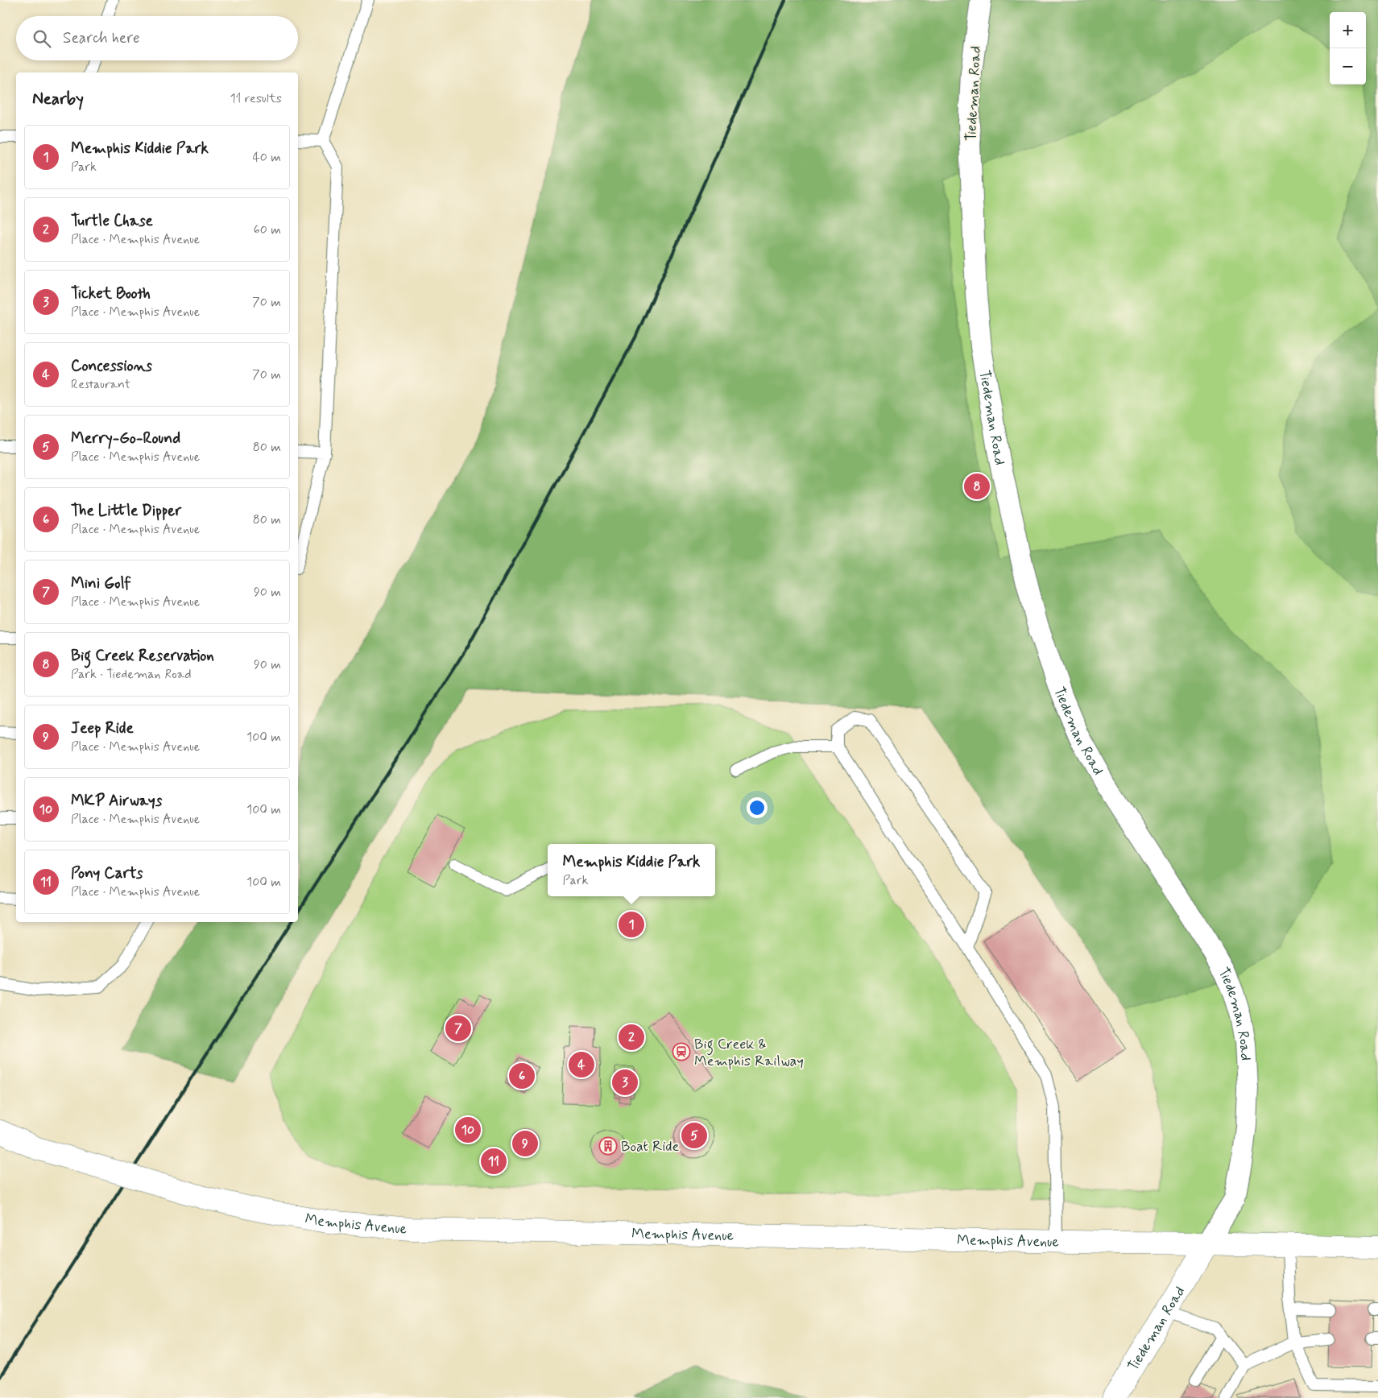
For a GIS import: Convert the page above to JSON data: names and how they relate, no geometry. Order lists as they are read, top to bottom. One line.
{"streets":{"main road":["Tiedeman Road","Memphis Avenue"]},"crossings":[["Tiedeman Road","Memphis Avenue"]],"places":{"station":["Big Creek & Memphis Railway"],"building":["Boat Ride"]},"page":{"map_buttons":["+","−"],"search":"Search here","heading":["Nearby","11 results"],"list":[{"mark":"1","name":"Memphis Kiddie Park","note":"Park","value":"40 m"},{"mark":"2","name":"Turtle Chase","note":"Place · Memphis Avenue","value":"60 m"},{"mark":"3","name":"Ticket Booth","note":"Place · Memphis Avenue","value":"70 m"},{"mark":"4","name":"Concessions","note":"Restaurant","value":"70 m"},{"mark":"5","name":"Merry-Go-Round","note":"Place · Memphis Avenue","value":"80 m"},{"mark":"6","name":"The Little Dipper","note":"Place · Memphis Avenue","value":"80 m"},{"mark":"7","name":"Mini Golf","note":"Place · Memphis Avenue","value":"90 m"},{"mark":"8","name":"Big Creek Reservation","note":"Park · Tiedeman Road","value":"90 m"},{"mark":"9","name":"Jeep Ride","note":"Place · Memphis Avenue","value":"100 m"},{"mark":"10","name":"MKP Airways","note":"Place · Memphis Avenue","value":"100 m"},{"mark":"11","name":"Pony Carts","note":"Place · Memphis Avenue","value":"100 m"}],"pins":["8","1","7","2","4","6","3","10","5","9","11"],"popup":["Memphis Kiddie Park","Park"]}}
